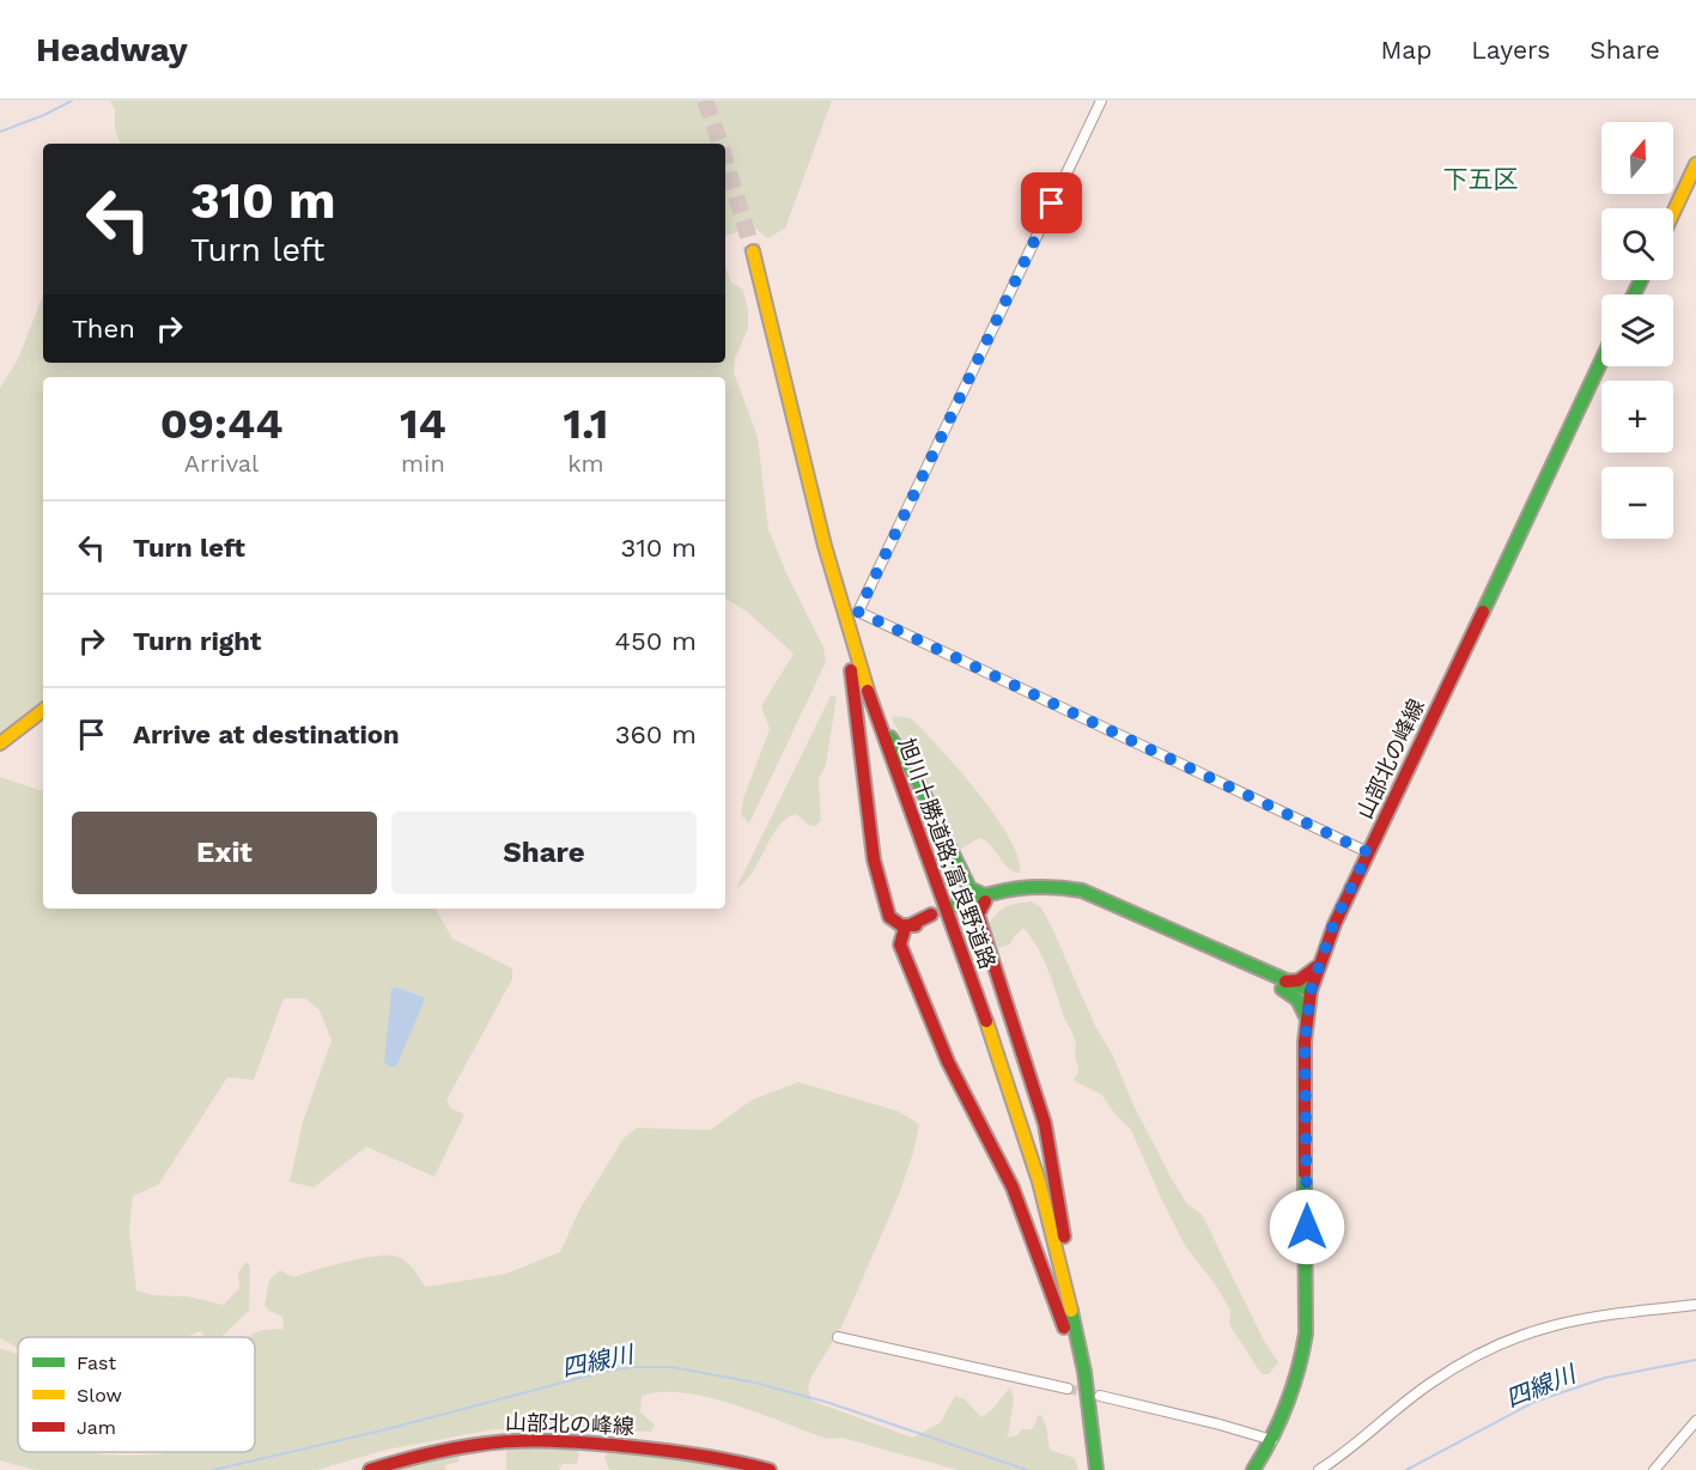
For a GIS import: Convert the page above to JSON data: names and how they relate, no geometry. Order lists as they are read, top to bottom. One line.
{"streets":{"main road":["山部北の峰線","旭川十勝道路;富良野道路"]},"districts":["下五区"],"water":["四線川"],"legend":["Fast","Slow","Jam"],"north":"top","page":{"header":"Headway","nav":["Map","Layers","Share"],"map_buttons":["+","−"],"turn":["310 m","Turn left"],"then":"Then","eta":["09:44","Arrival","14","min","1.1","km"],"list":[{"name":"Turn left","value":"310 m"},{"name":"Turn right","value":"450 m"},{"name":"Arrive at destination","value":"360 m"}],"buttons":["Exit","Share"]}}
